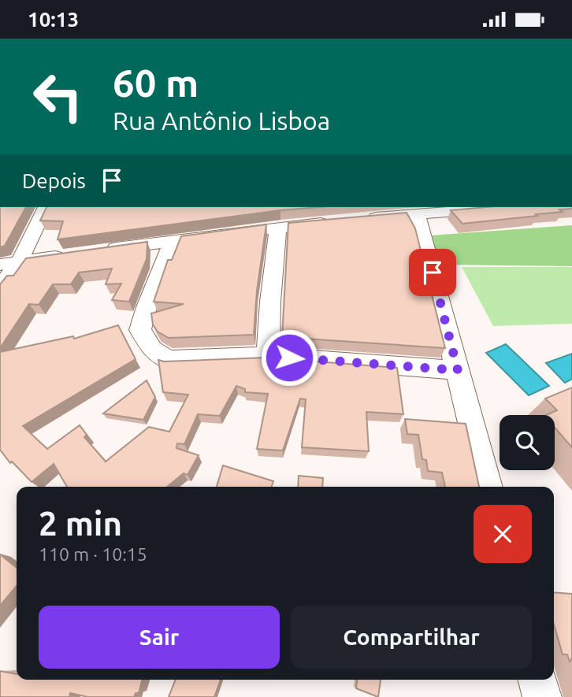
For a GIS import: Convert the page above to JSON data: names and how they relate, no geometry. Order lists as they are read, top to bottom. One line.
{"page":{"status":"10:13","turn":["60 m","Rua Antônio Lisboa"],"then":"Depois","heading":["2 min","110 m · 10:15"],"buttons":["Sair","Compartilhar"]}}
